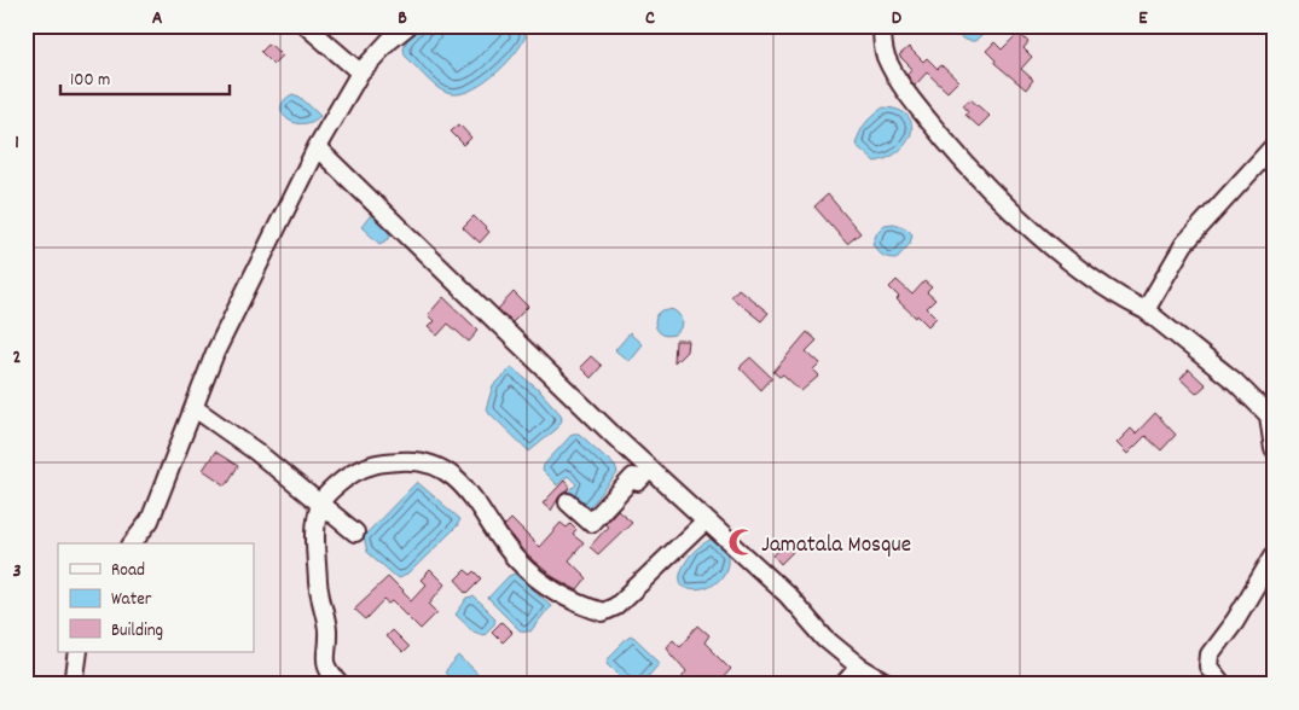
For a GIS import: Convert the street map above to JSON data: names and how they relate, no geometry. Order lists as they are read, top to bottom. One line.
{"places":{"mosque":["Jamatala Mosque"]},"legend":["Road","Water","Building"],"scale_bar":"100 m","grid":{"columns":["A","B","C","D","E"],"rows":["1","2","3"]}}
